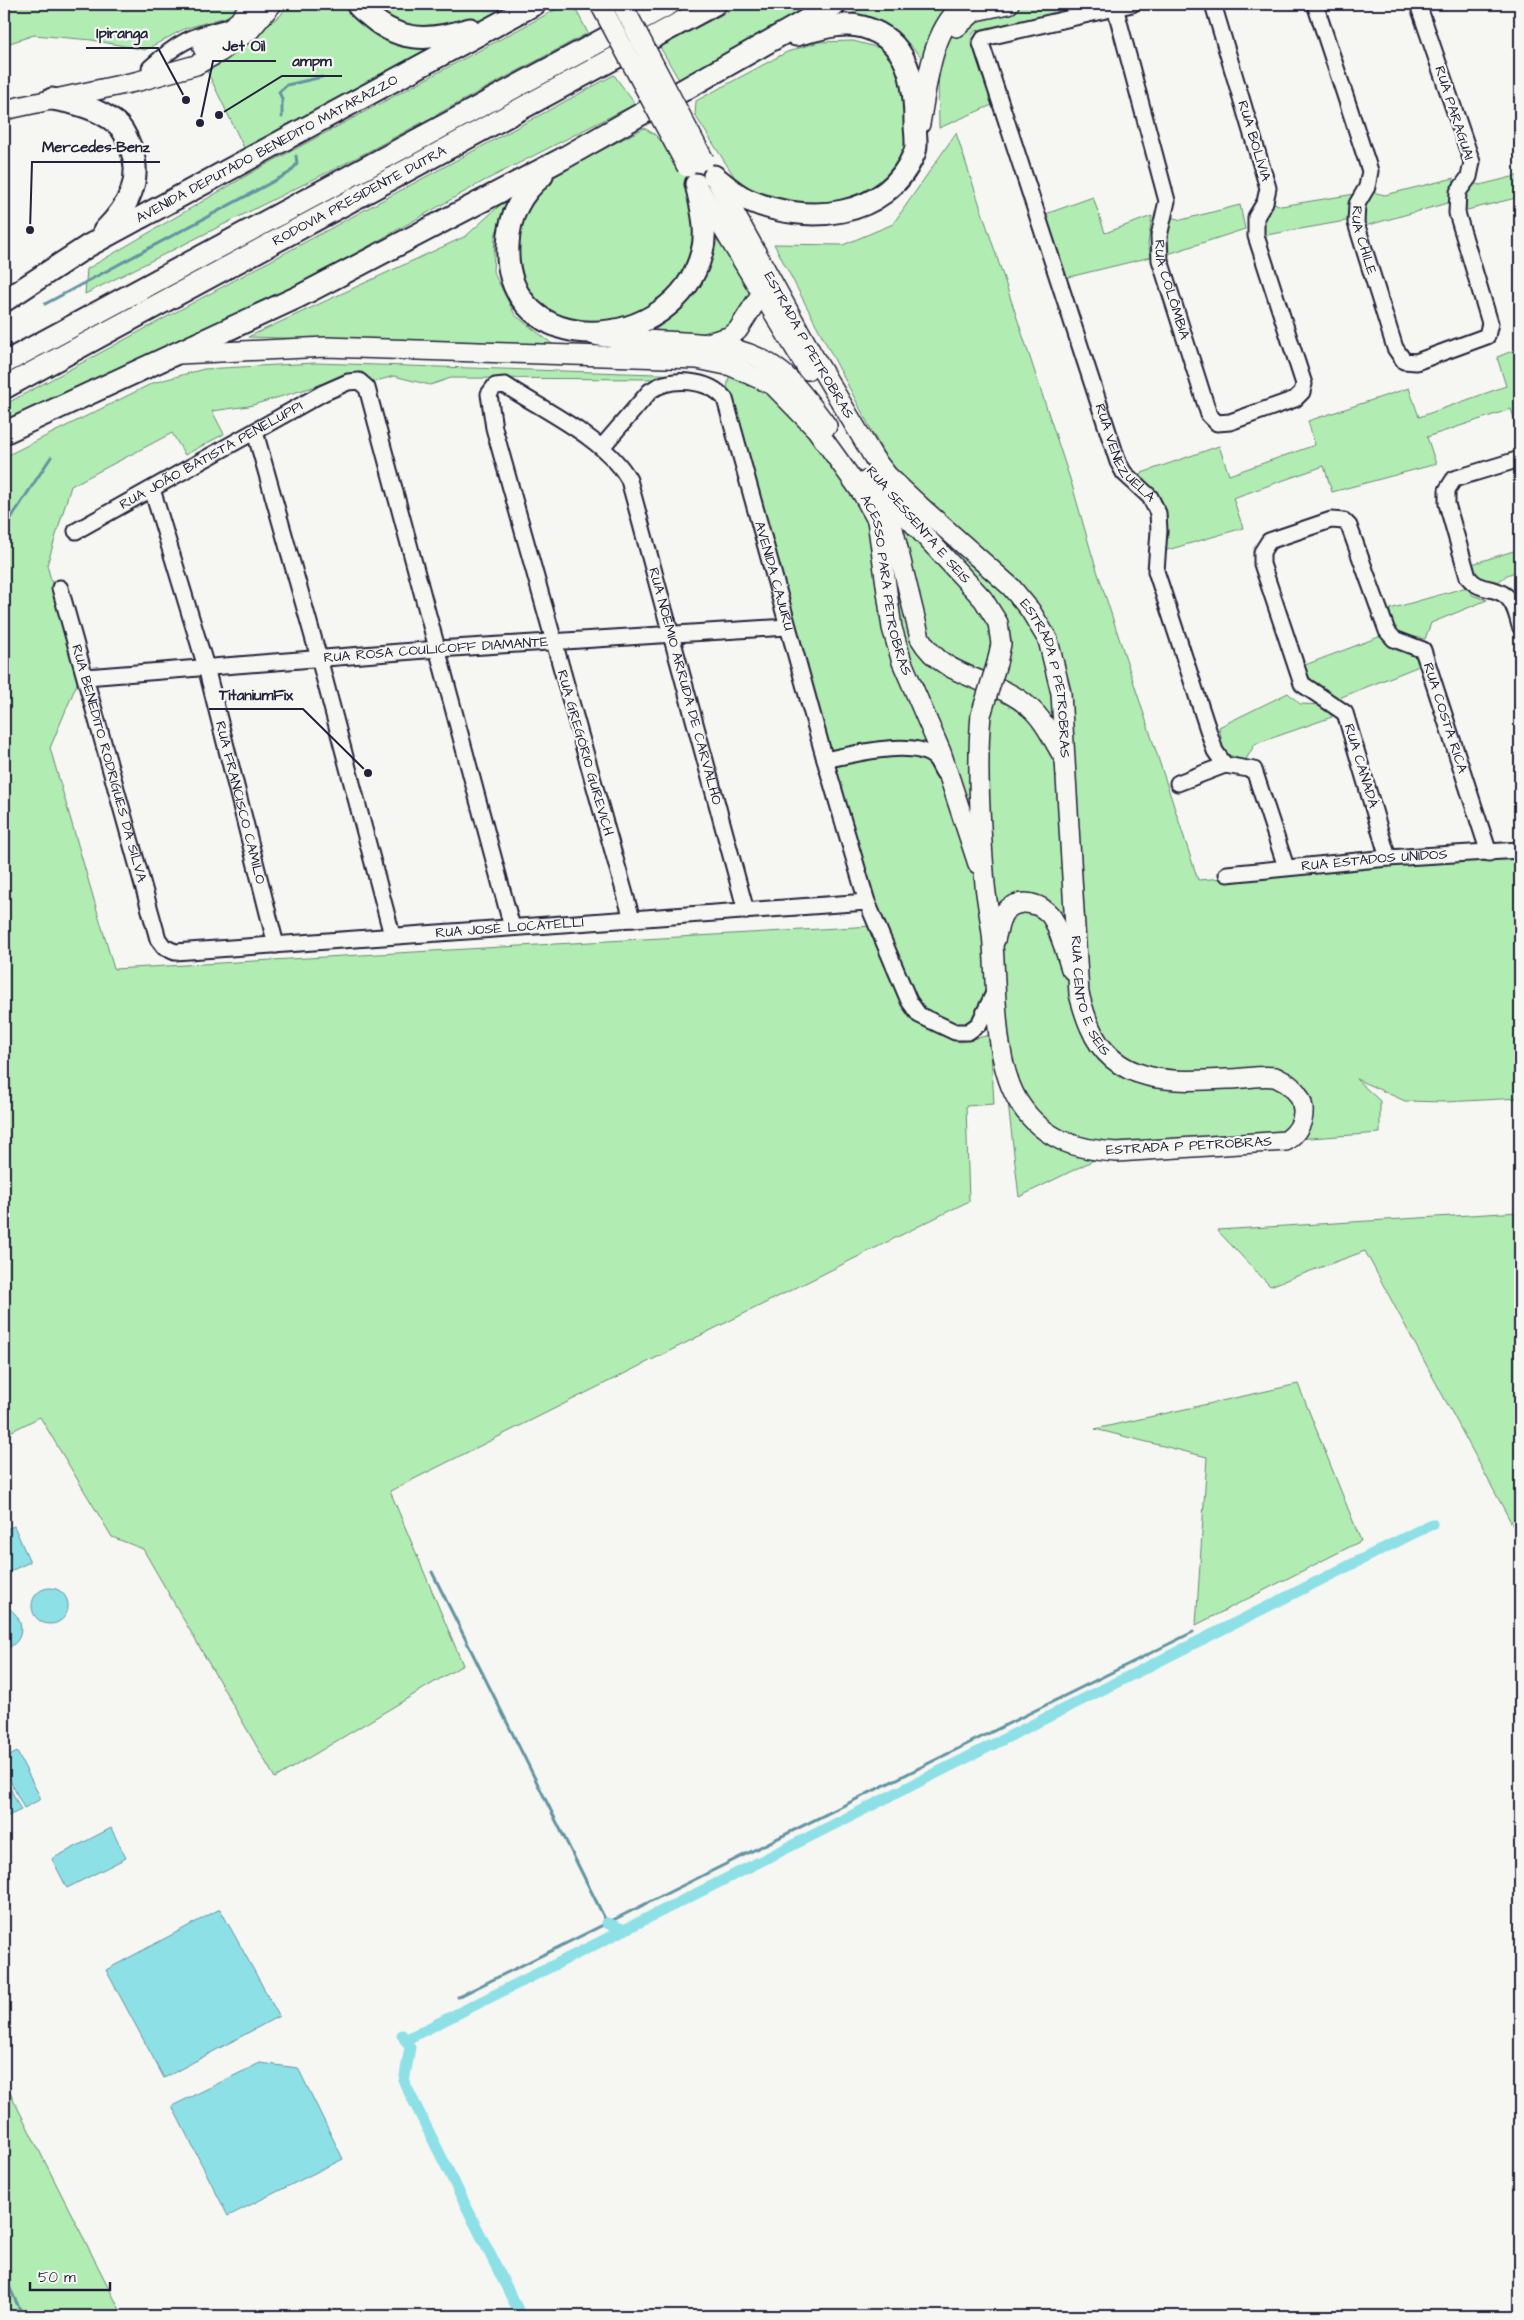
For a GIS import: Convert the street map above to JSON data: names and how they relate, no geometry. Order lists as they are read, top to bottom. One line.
{"streets":{"highway":["AVENIDA DEPUTADO BENEDITO MATARAZZO","RODOVIA PRESIDENTE DUTRA"],"main road":["ESTRADA P PETROBRAS","RUA SESSENTA E SEIS","ACESSO PARA PETROBRAS","RUA CENTO E SEIS"],"street":["RUA PARAGUAI","RUA BOLÍVIA","RUA CHILE","RUA COLÔMBIA","RUA VENEZUELA","RUA JOÃO BATISTA PENELUPPI","AVENIDA CAJURU","RUA ROSA COULICOFF DIAMANTE","RUA NOÊMIO ARRUDA DE CARVALHO","RUA COSTA RICA","RUA GREGÓRIO GUREVICH","RUA BENEDITO RODRIGUES DA SILVA","RUA CANADÁ","RUA FRANCISCO CAMILO","RUA ESTADOS UNIDOS","RUA JOSÉ LOCATELLI"]},"crossings":[["RUA PARAGUAI","RUA CHILE"],["RUA BOLÍVIA","RUA COLÔMBIA"],["RUA COLÔMBIA","RUA VENEZUELA"],["ESTRADA P PETROBRAS","RUA SESSENTA E SEIS"],["ESTRADA P PETROBRAS","ACESSO PARA PETROBRAS"],["ESTRADA P PETROBRAS","RUA CENTO E SEIS"],["RUA JOÃO BATISTA PENELUPPI","RUA ROSA COULICOFF DIAMANTE"],["RUA JOÃO BATISTA PENELUPPI","RUA FRANCISCO CAMILO"],["RUA SESSENTA E SEIS","ACESSO PARA PETROBRAS"],["AVENIDA CAJURU","ACESSO PARA PETROBRAS"],["AVENIDA CAJURU","RUA ROSA COULICOFF DIAMANTE"],["AVENIDA CAJURU","RUA NOÊMIO ARRUDA DE CARVALHO"],["AVENIDA CAJURU","RUA GREGÓRIO GUREVICH"],["AVENIDA CAJURU","RUA JOSÉ LOCATELLI"],["RUA ROSA COULICOFF DIAMANTE","RUA NOÊMIO ARRUDA DE CARVALHO"],["RUA ROSA COULICOFF DIAMANTE","RUA GREGÓRIO GUREVICH"],["RUA ROSA COULICOFF DIAMANTE","RUA BENEDITO RODRIGUES DA SILVA"],["RUA ROSA COULICOFF DIAMANTE","RUA FRANCISCO CAMILO"],["RUA NOÊMIO ARRUDA DE CARVALHO","RUA GREGÓRIO GUREVICH"],["RUA NOÊMIO ARRUDA DE CARVALHO","RUA JOSÉ LOCATELLI"],["RUA COSTA RICA","RUA CANADÁ"],["RUA COSTA RICA","RUA ESTADOS UNIDOS"],["RUA GREGÓRIO GUREVICH","RUA JOSÉ LOCATELLI"],["RUA BENEDITO RODRIGUES DA SILVA","RUA JOSÉ LOCATELLI"],["RUA CANADÁ","RUA ESTADOS UNIDOS"],["RUA FRANCISCO CAMILO","RUA JOSÉ LOCATELLI"]],"places":["Ipiranga","ampm","Jet Oil","Mercedes-Benz","TitaniumFix"],"scale_bar":"50 m"}
